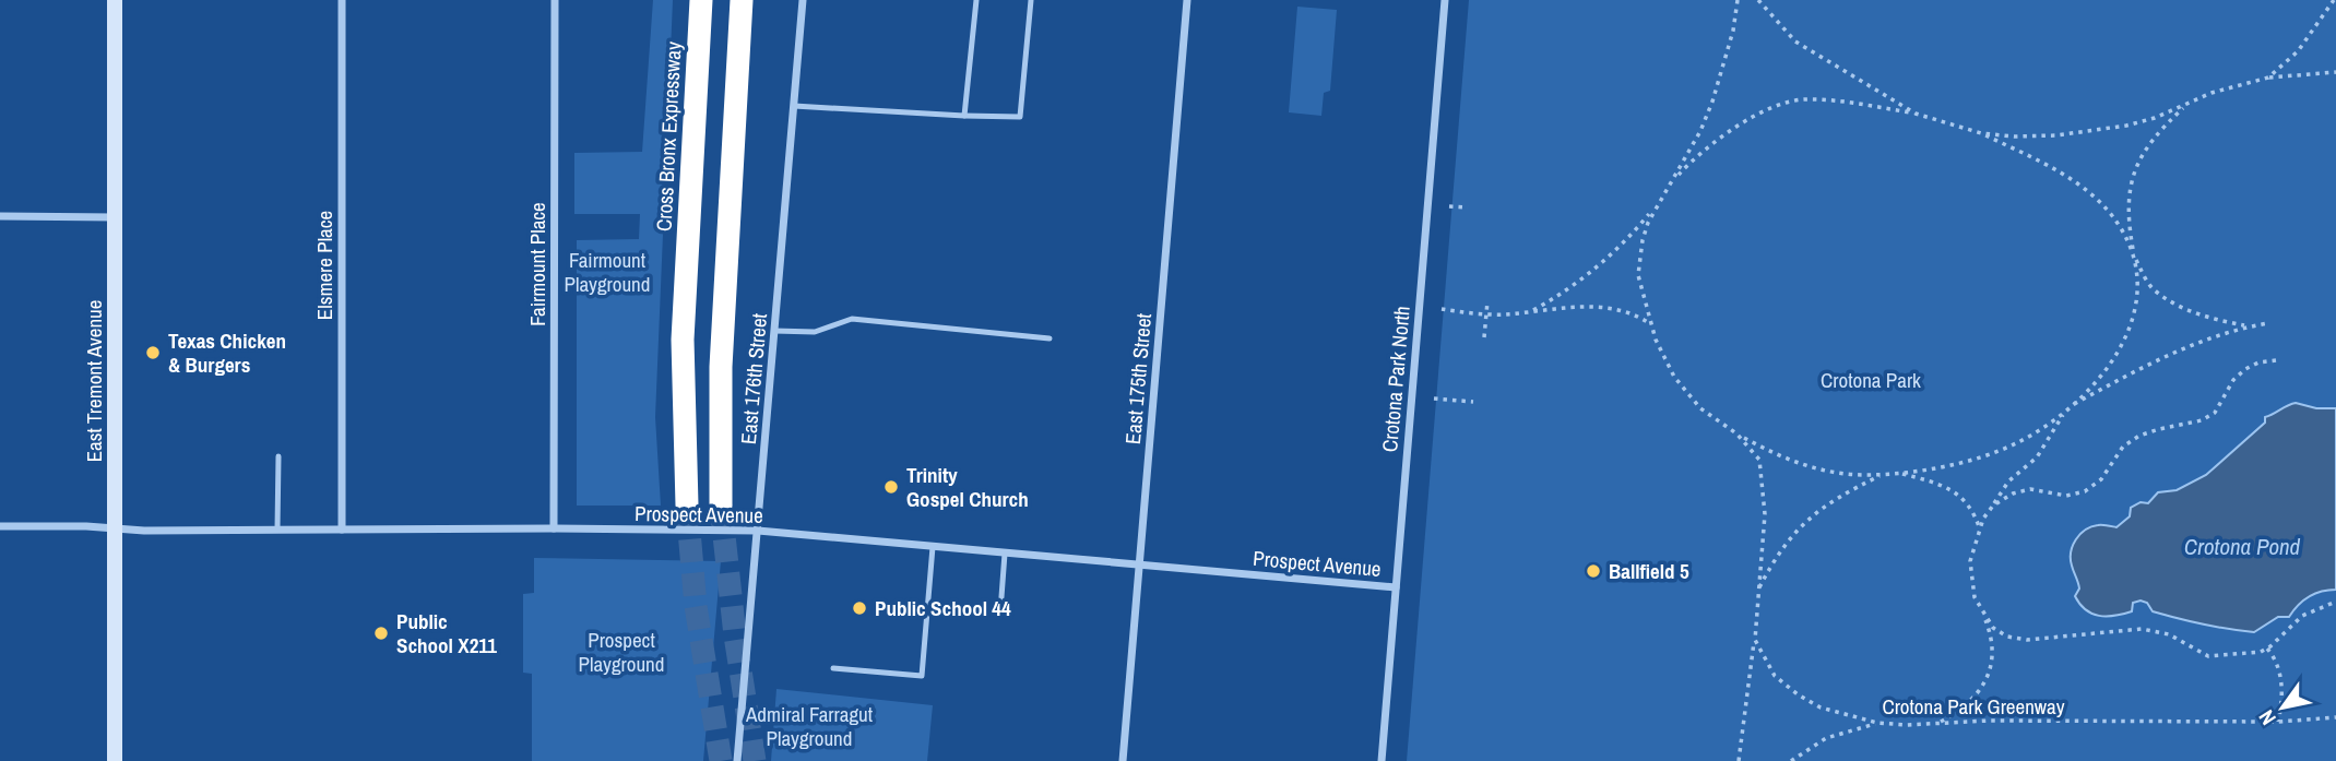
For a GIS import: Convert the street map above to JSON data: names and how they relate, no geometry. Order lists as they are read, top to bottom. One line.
{"streets":{"highway":["Cross Bronx Expressway"],"main road":["East Tremont Avenue"],"street":["Fairmount Place","Elsmere Place","East 176th Street","East 175th Street","Crotona Park North","Prospect Avenue"],"path":["Crotona Park Greenway"]},"crossings":[["Fairmount Place","Prospect Avenue"],["Elsmere Place","Prospect Avenue"],["East 176th Street","Prospect Avenue"],["East 175th Street","Prospect Avenue"],["Crotona Park North","Prospect Avenue"],["East Tremont Avenue","Prospect Avenue"]],"water":["Crotona Pond"],"parks":["Fairmount Playground","Crotona Park","Prospect Playground","Admiral Farragut Playground"],"places":["Texas Chicken & Burgers","Trinity Gospel Church","Ballfield 5","Public School 44","Public School X211"],"north":"bottom left"}
